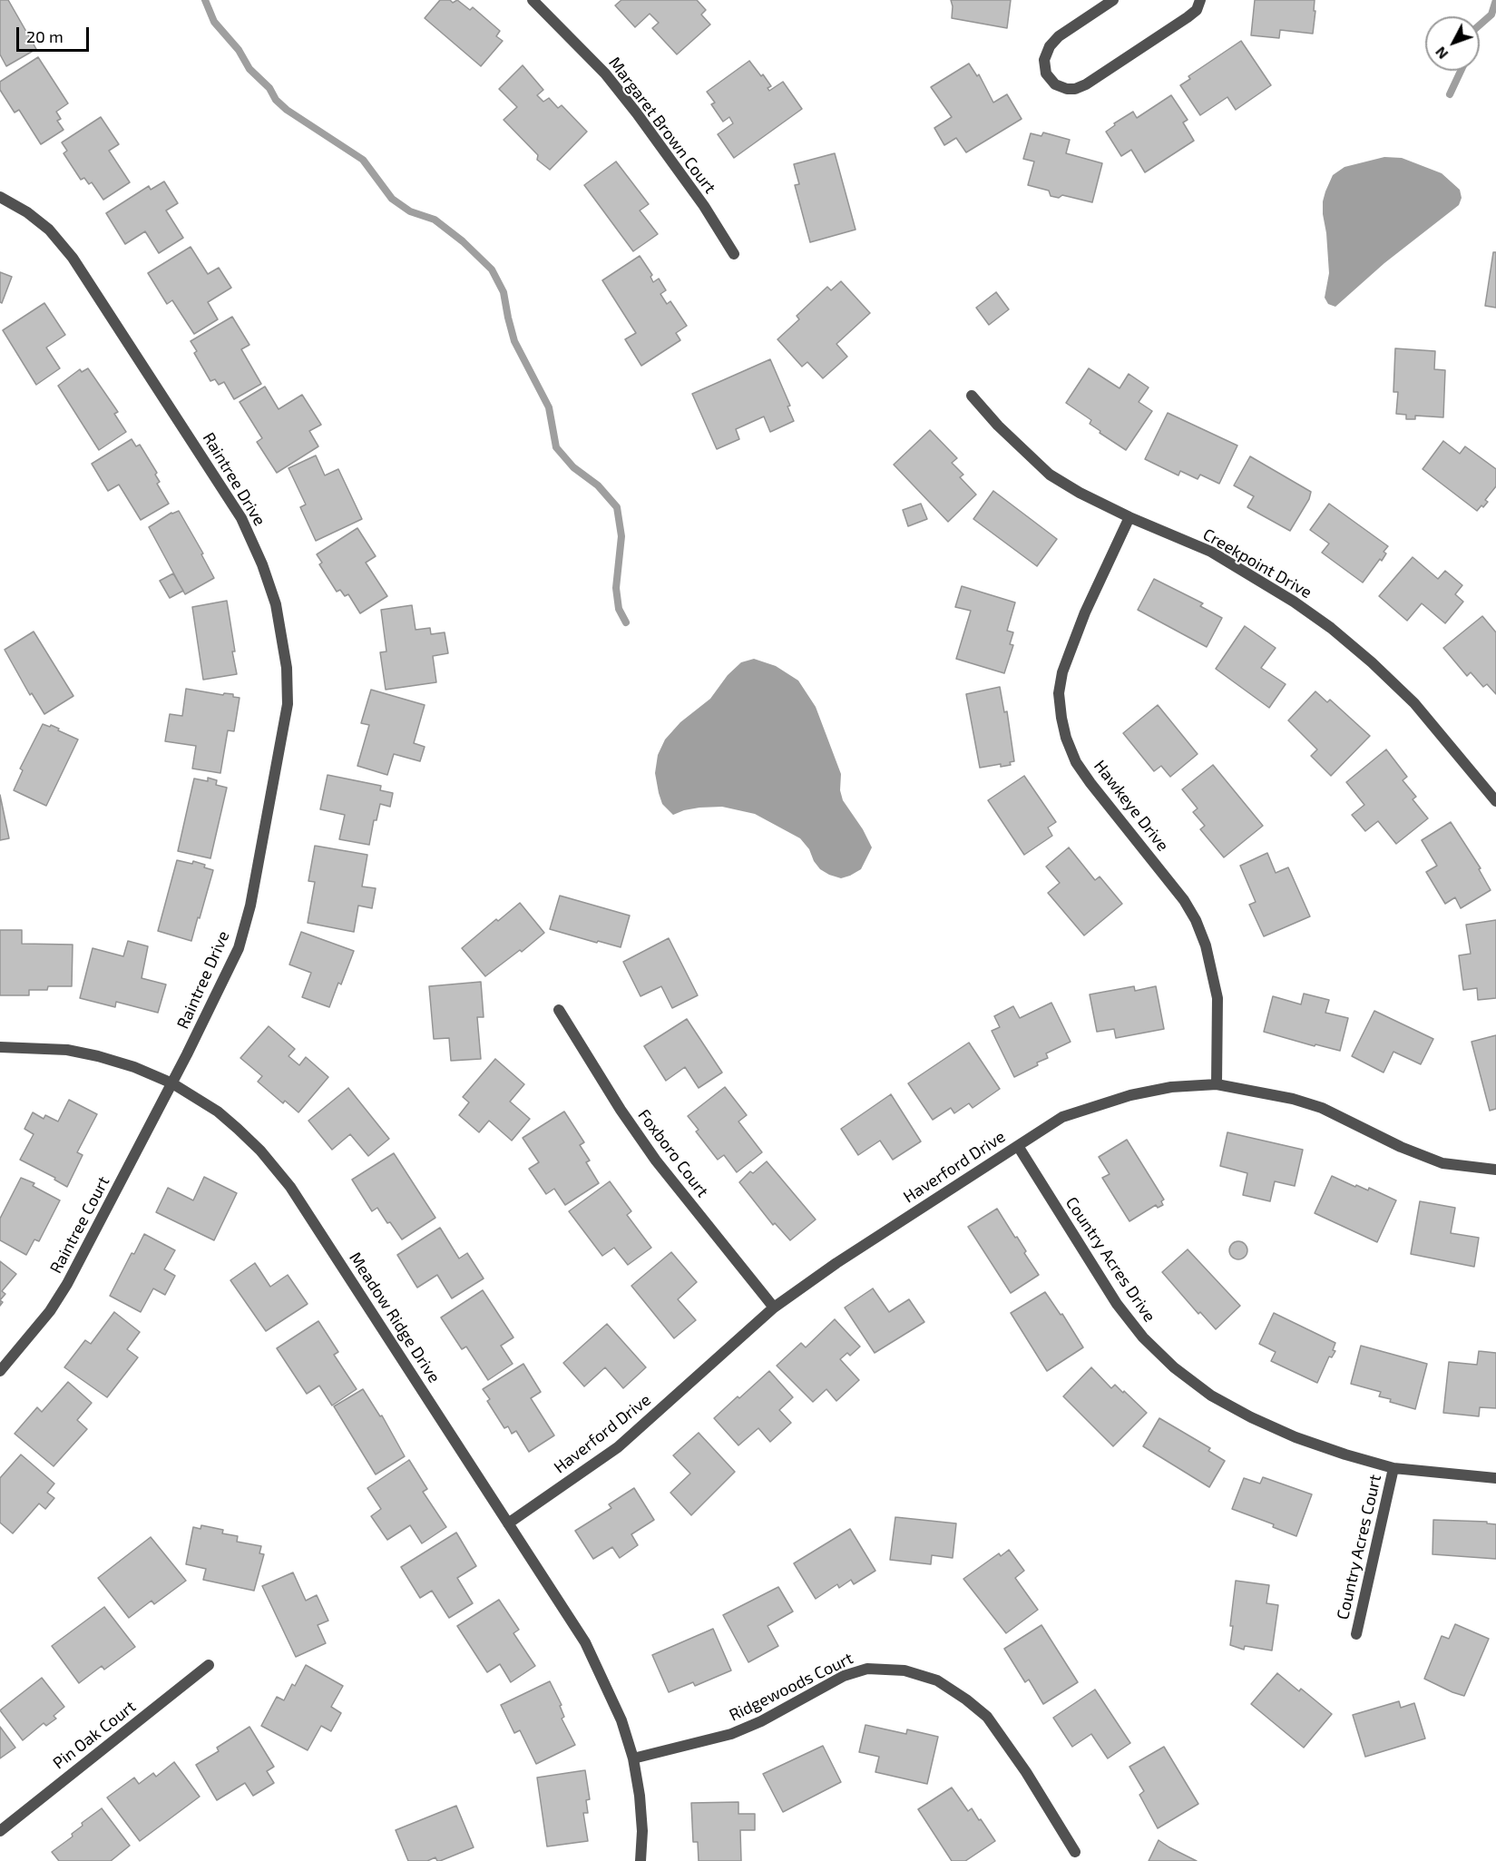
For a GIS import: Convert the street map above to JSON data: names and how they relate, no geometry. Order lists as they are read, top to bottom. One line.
{"streets":{"street":["Margaret Brown Court","Raintree Drive","Creekpoint Drive","Hawkeye Drive","Foxboro Court","Haverford Drive","Raintree Court","Country Acres Drive","Meadow Ridge Drive","Country Acres Court","Ridgewoods Court","Pin Oak Court"]},"crossings":[["Raintree Drive","Raintree Court"],["Raintree Drive","Meadow Ridge Drive"],["Creekpoint Drive","Hawkeye Drive"],["Hawkeye Drive","Haverford Drive"],["Foxboro Court","Haverford Drive"],["Haverford Drive","Country Acres Drive"],["Haverford Drive","Meadow Ridge Drive"],["Raintree Court","Meadow Ridge Drive"],["Country Acres Drive","Country Acres Court"],["Meadow Ridge Drive","Ridgewoods Court"]],"scale_bar":"20 m","north":"bottom left"}
